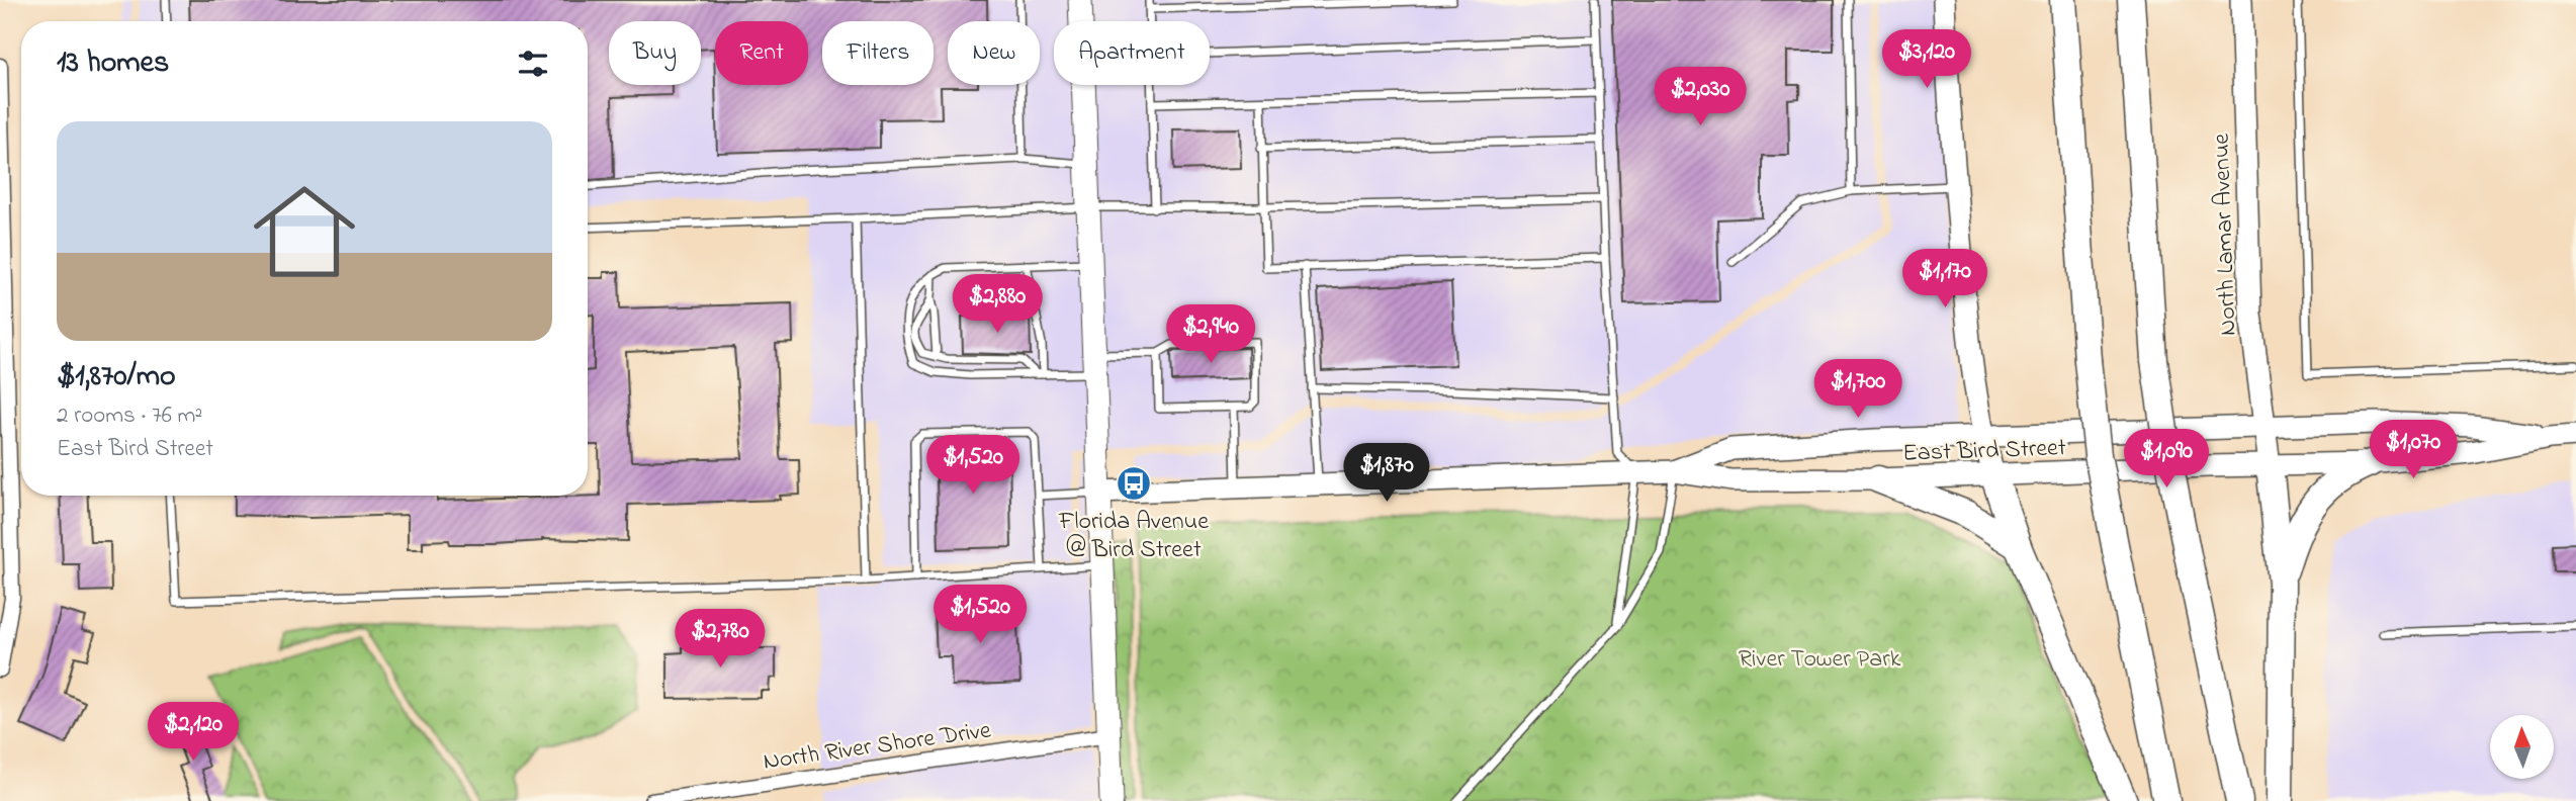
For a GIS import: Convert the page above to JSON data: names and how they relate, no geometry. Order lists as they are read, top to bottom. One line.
{"streets":{"street":["North Lamar Avenue","East Bird Street","North River Shore Drive"]},"crossings":[["North Lamar Avenue","East Bird Street"]],"parks":["River Tower Park"],"places":{"bus stop":["Florida Avenue @ Bird Street"]},"north":"top","page":{"chip":["Buy","Rent","Filters","New","Apartment"],"heading":"13 homes","price":["$3,120","$2,030","$1,170","$2,880","$2,940","$1,700","$1,070","$1,090","$1,520","$1,870","$1,520","$2,780","$2,120"],"list":[{"name":"$1,870/mo","note":"2 rooms · 76 m² · East Bird Street"}]}}
